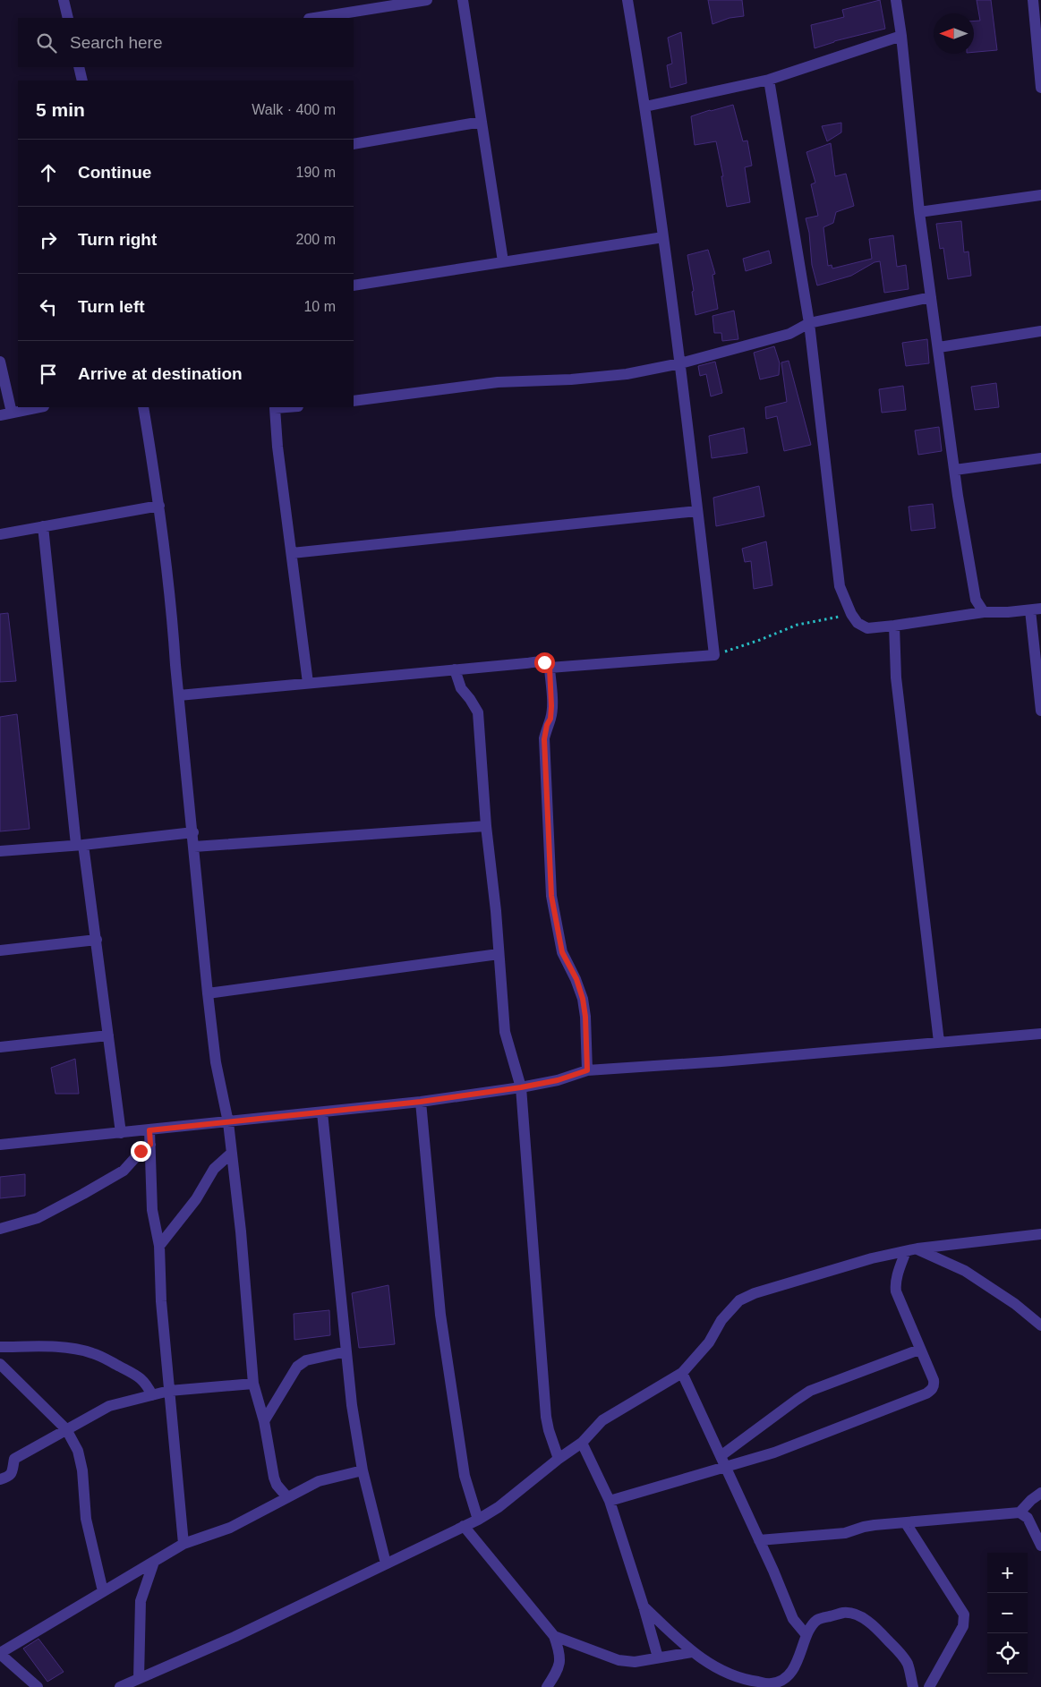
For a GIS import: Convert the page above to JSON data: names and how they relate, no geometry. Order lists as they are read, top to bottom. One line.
{"north":"left","page":{"search":"Search here","heading":["5 min","Walk · 400 m"],"list":[["Continue","190 m"],["Turn right","200 m"],["Turn left","10 m"],"Arrive at destination"],"map_buttons":["+","−"]}}
